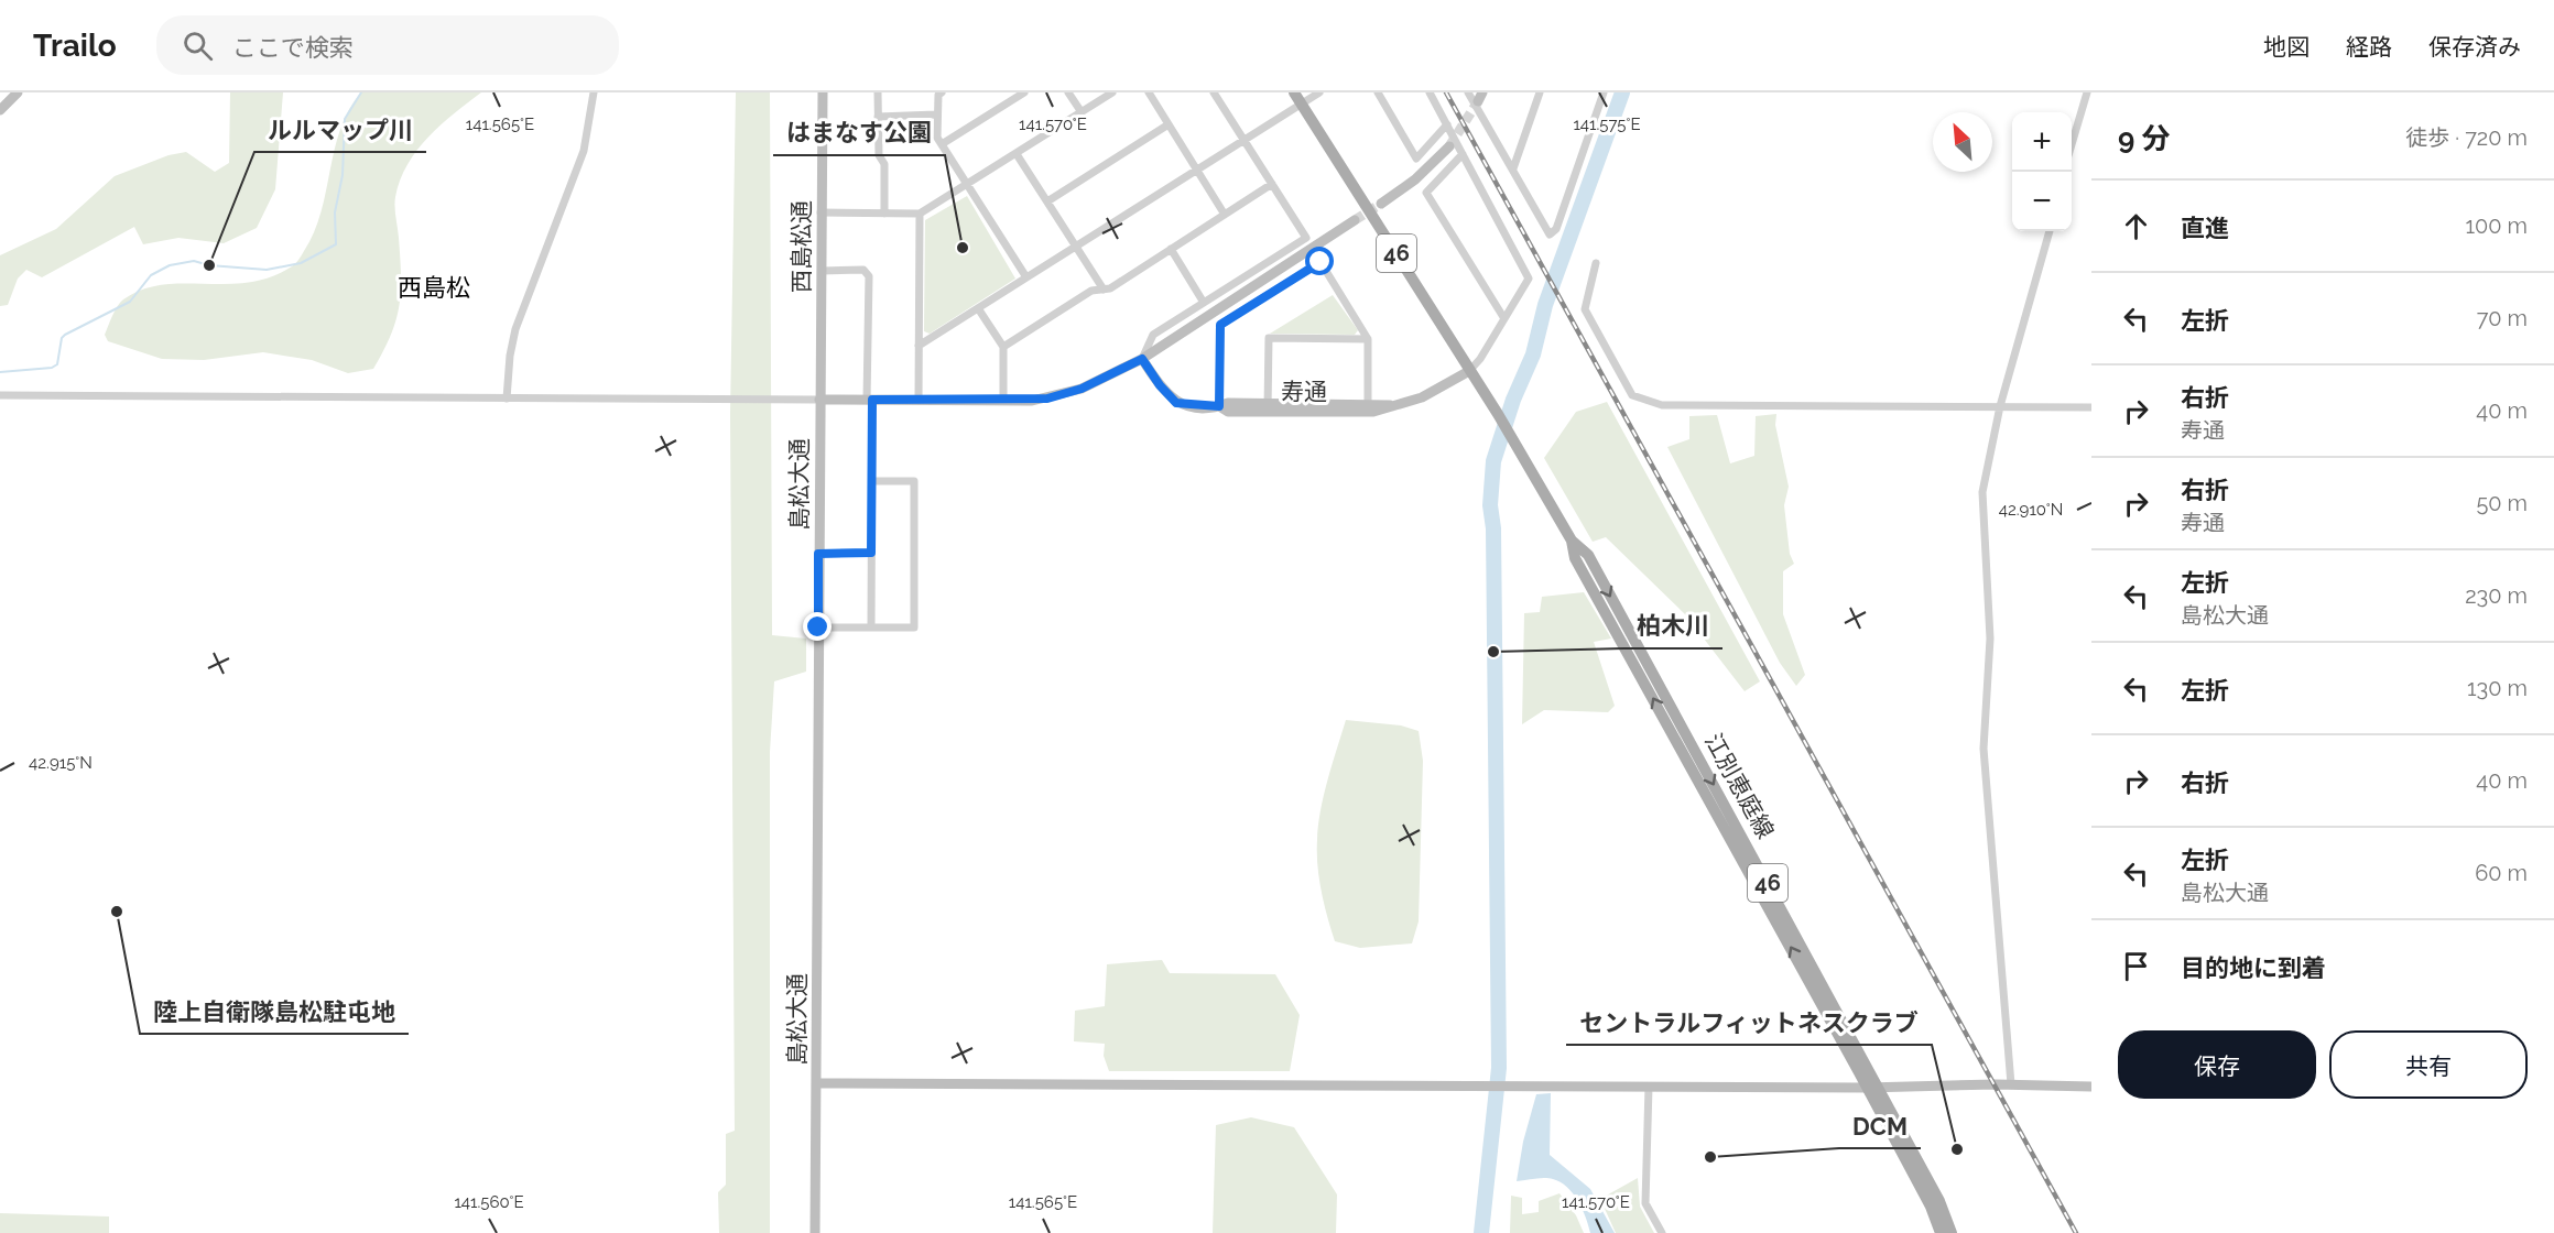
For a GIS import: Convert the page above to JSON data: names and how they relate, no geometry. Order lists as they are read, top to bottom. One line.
{"streets":{"main road":["46","江別恵庭線"],"street":["西島松通","寿通","島松大通"]},"crossings":[["西島松通","島松大通"],["寿通","江別恵庭線"]],"districts":["西島松"],"places":["はまなす公園","ルルマップ川","柏木川","陸上自衛隊島松駐屯地","セントラルフィットネスクラブ","DCM"],"north":"top left","page":{"header":"Trailo","search":"ここで検索","nav":["地図","経路","保存済み"],"heading":["9 分","徒歩 · 720 m"],"map_buttons":["+","−"],"list":[["直進","100 m"],["左折","70 m"],["右折","寿通","40 m"],["右折","寿通","50 m"],["左折","島松大通","230 m"],["左折","130 m"],["右折","40 m"],["左折","島松大通","60 m"],"目的地に到着"],"buttons":["保存","共有"]},"coordinates":["141.565°E","141.570°E","141.575°E","42.910°N","42.915°N","141.560°E"]}
